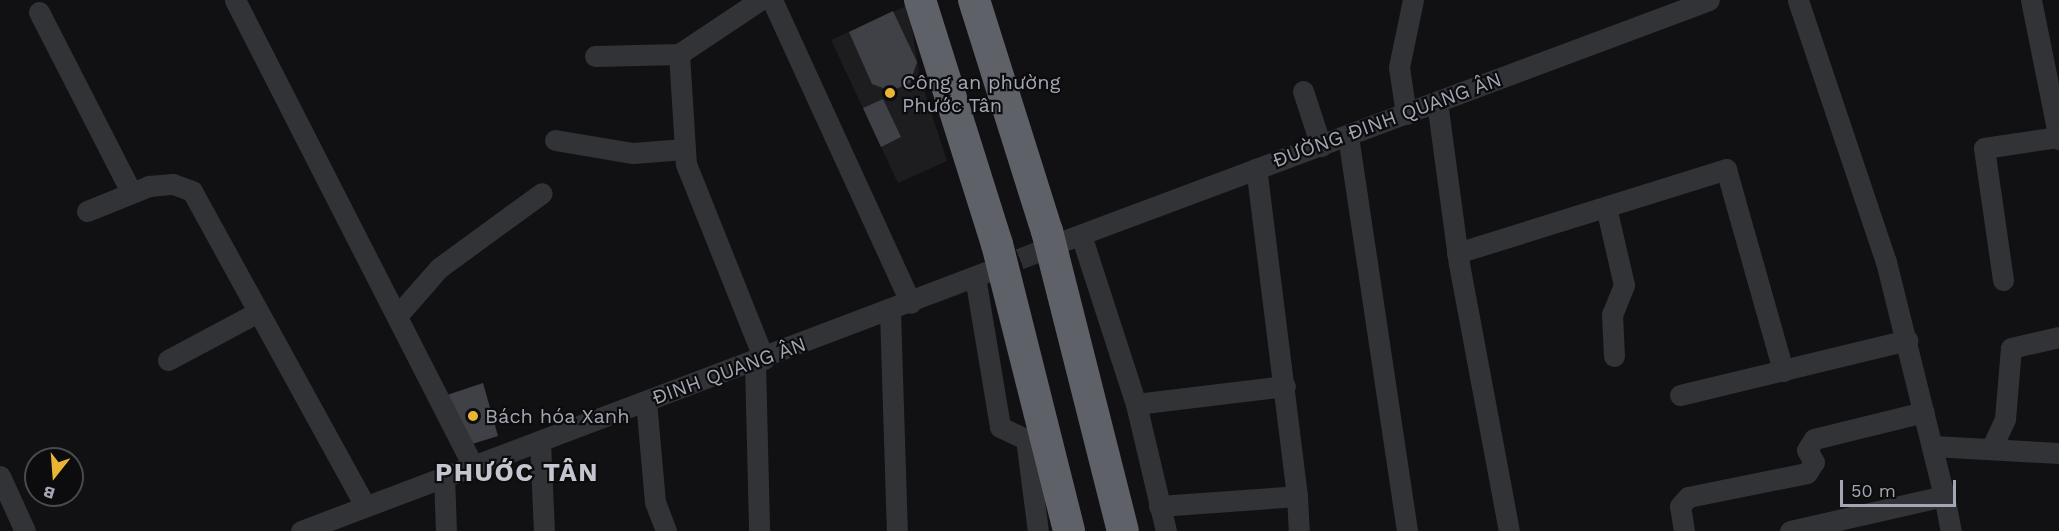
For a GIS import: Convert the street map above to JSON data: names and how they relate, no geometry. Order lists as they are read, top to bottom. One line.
{"streets":{"street":["ĐƯỜNG ĐINH QUANG ÂN","ĐINH QUANG ÂN"]},"districts":["PHƯỚC TÂN"],"places":["Công an phường Phước Tân","Bách hóa Xanh"],"scale_bar":"50 m","north":"bottom"}
